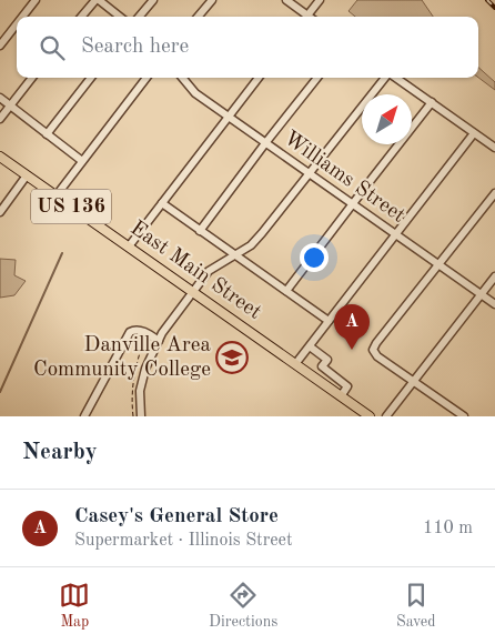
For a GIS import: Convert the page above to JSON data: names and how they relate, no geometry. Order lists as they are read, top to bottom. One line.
{"streets":{"main road":["US 136","East Main Street"],"street":["Williams Street"]},"places":{"school or university":["Danville Area Community College"]},"north":"top right","page":{"search":"Search here","pins":"A","heading":"Nearby","list":[{"mark":"A","name":"Casey's General Store","note":"Supermarket · Illinois Street","value":"110 m"}],"nav":["Map","Directions","Saved"]}}
